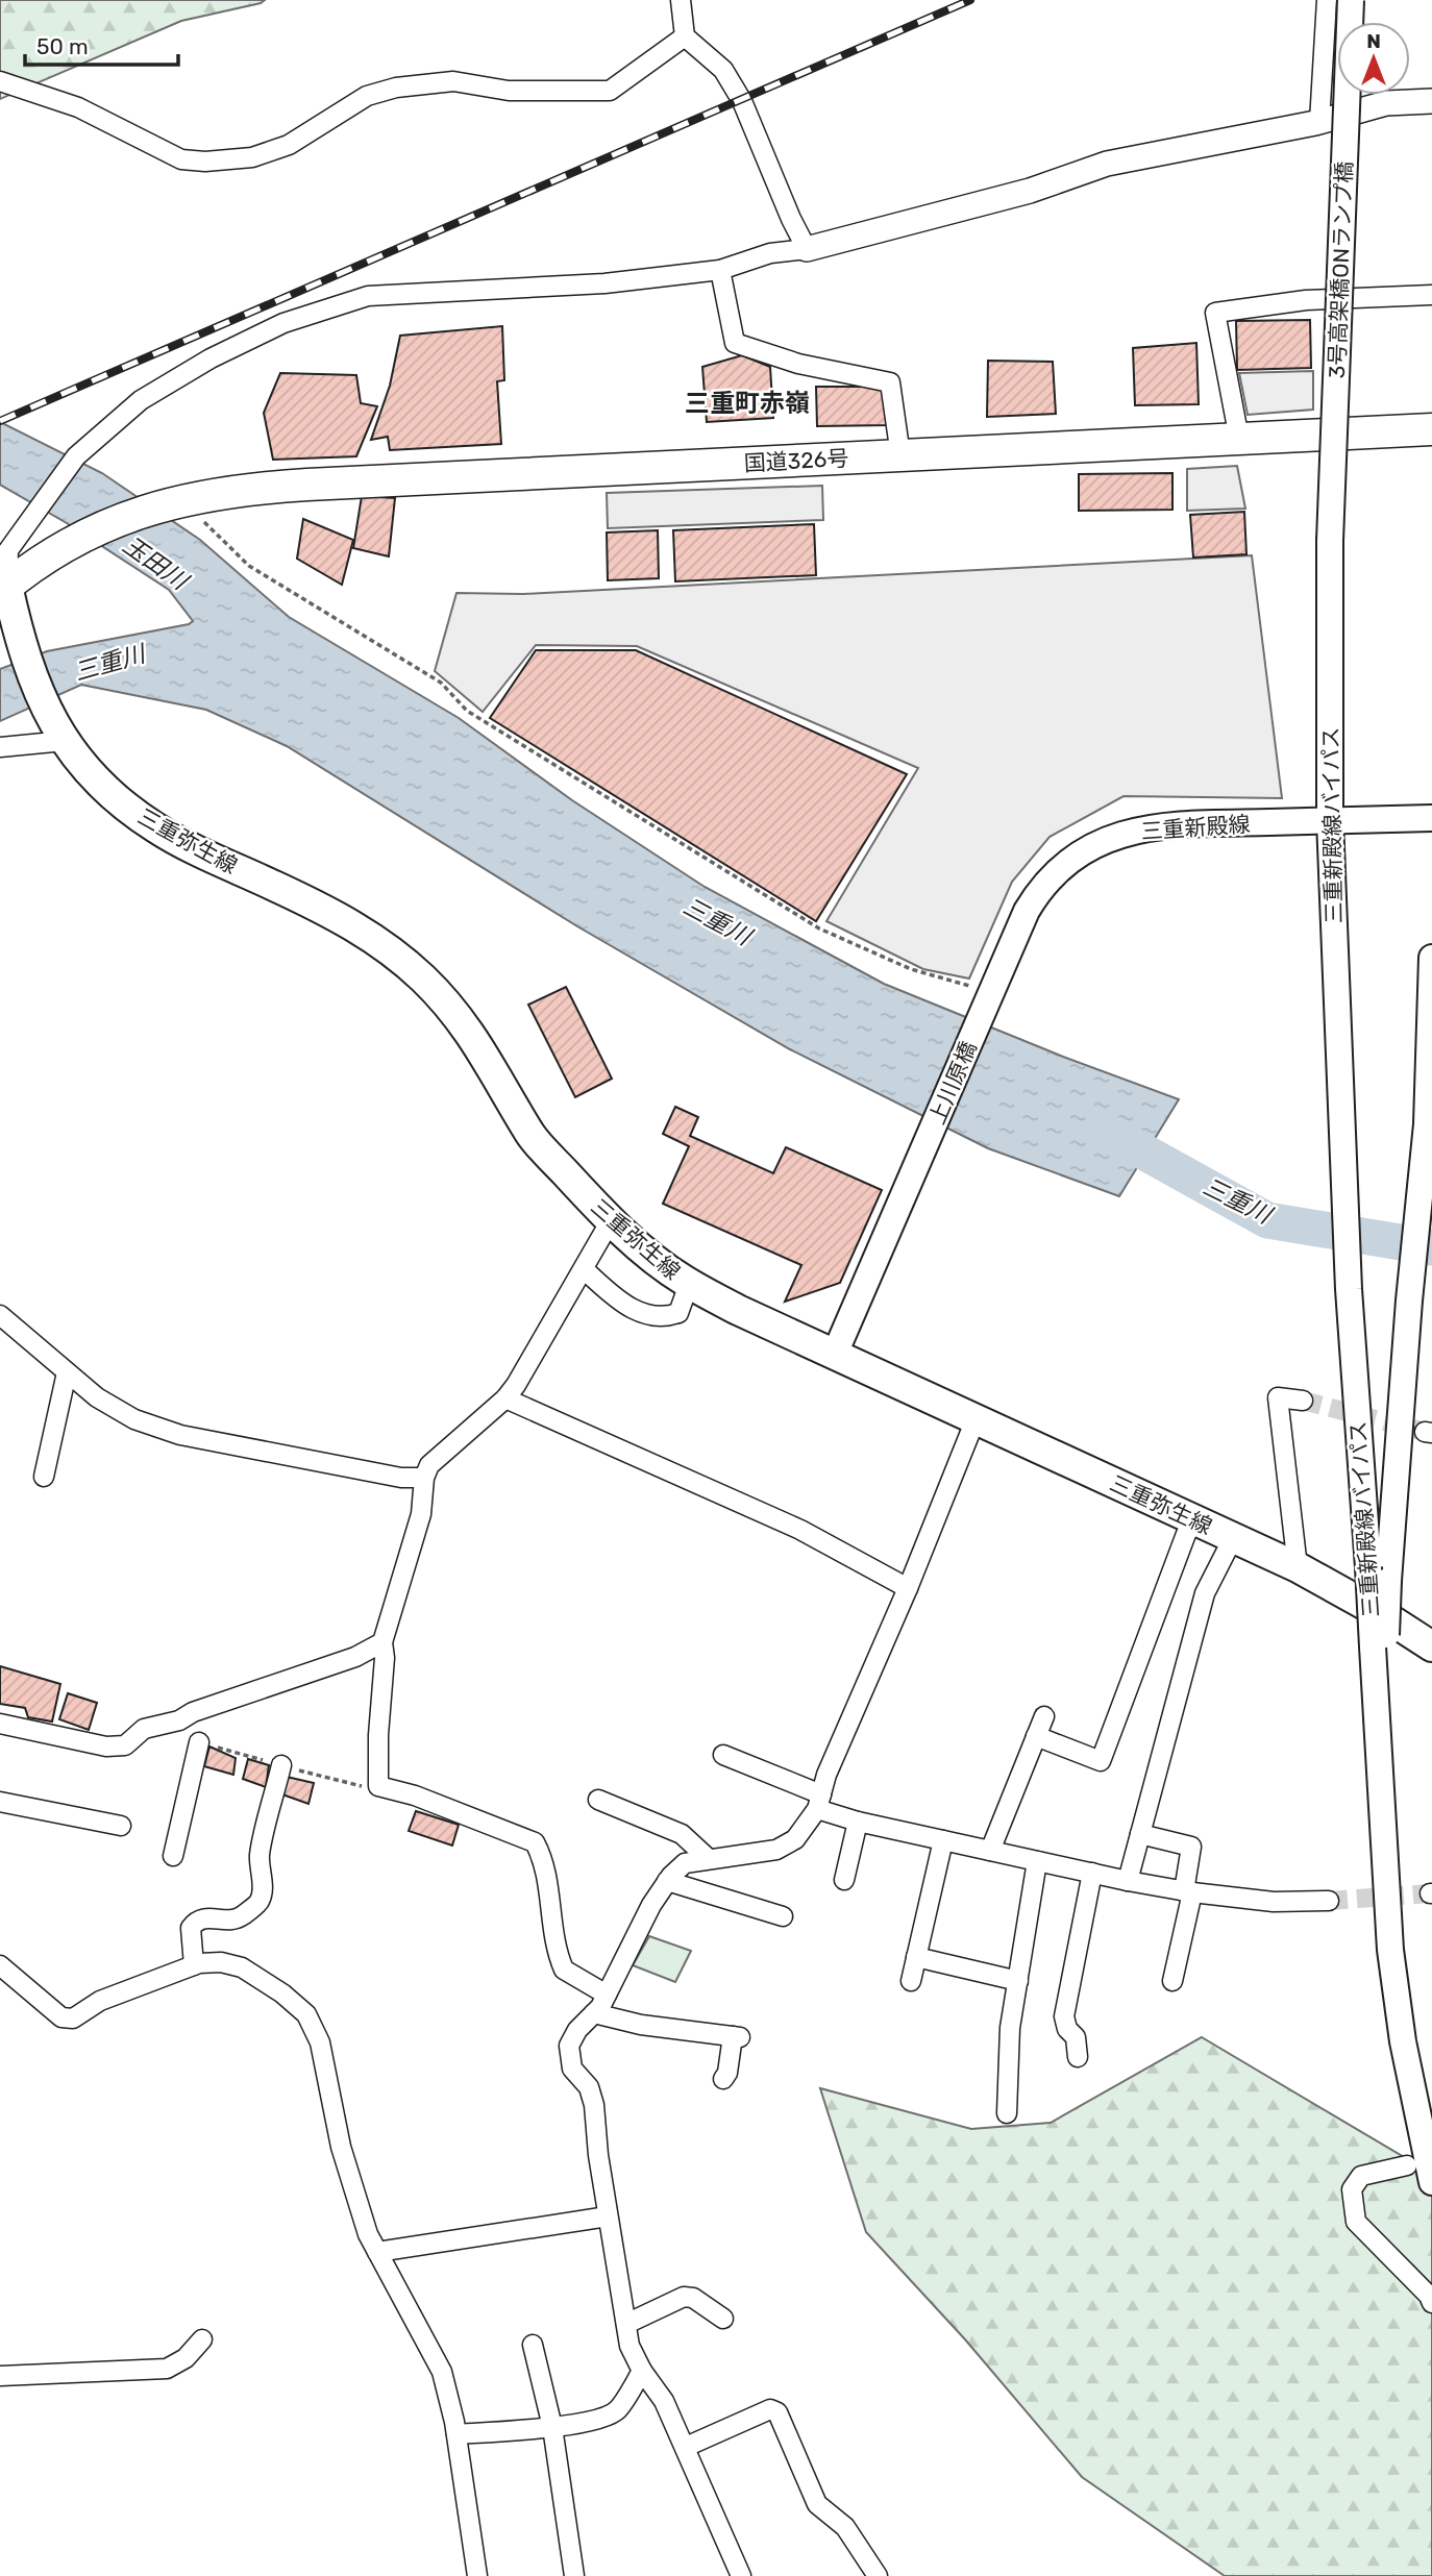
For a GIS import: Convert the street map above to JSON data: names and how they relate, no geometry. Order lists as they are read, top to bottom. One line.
{"streets":{"highway":["国道326号"],"main road":["3号高架橋ONランプ橋","三重新殿線バイパス","三重新殿線","三重弥生線","上川原橋"]},"crossings":[["3号高架橋ONランプ橋","三重新殿線バイパス"],["国道326号","三重弥生線"],["三重新殿線バイパス","三重新殿線"],["三重新殿線","上川原橋"],["三重弥生線","上川原橋"]],"districts":["三重町赤嶺"],"water":["玉田川","三重川"],"scale_bar":"50 m","north":"top"}
